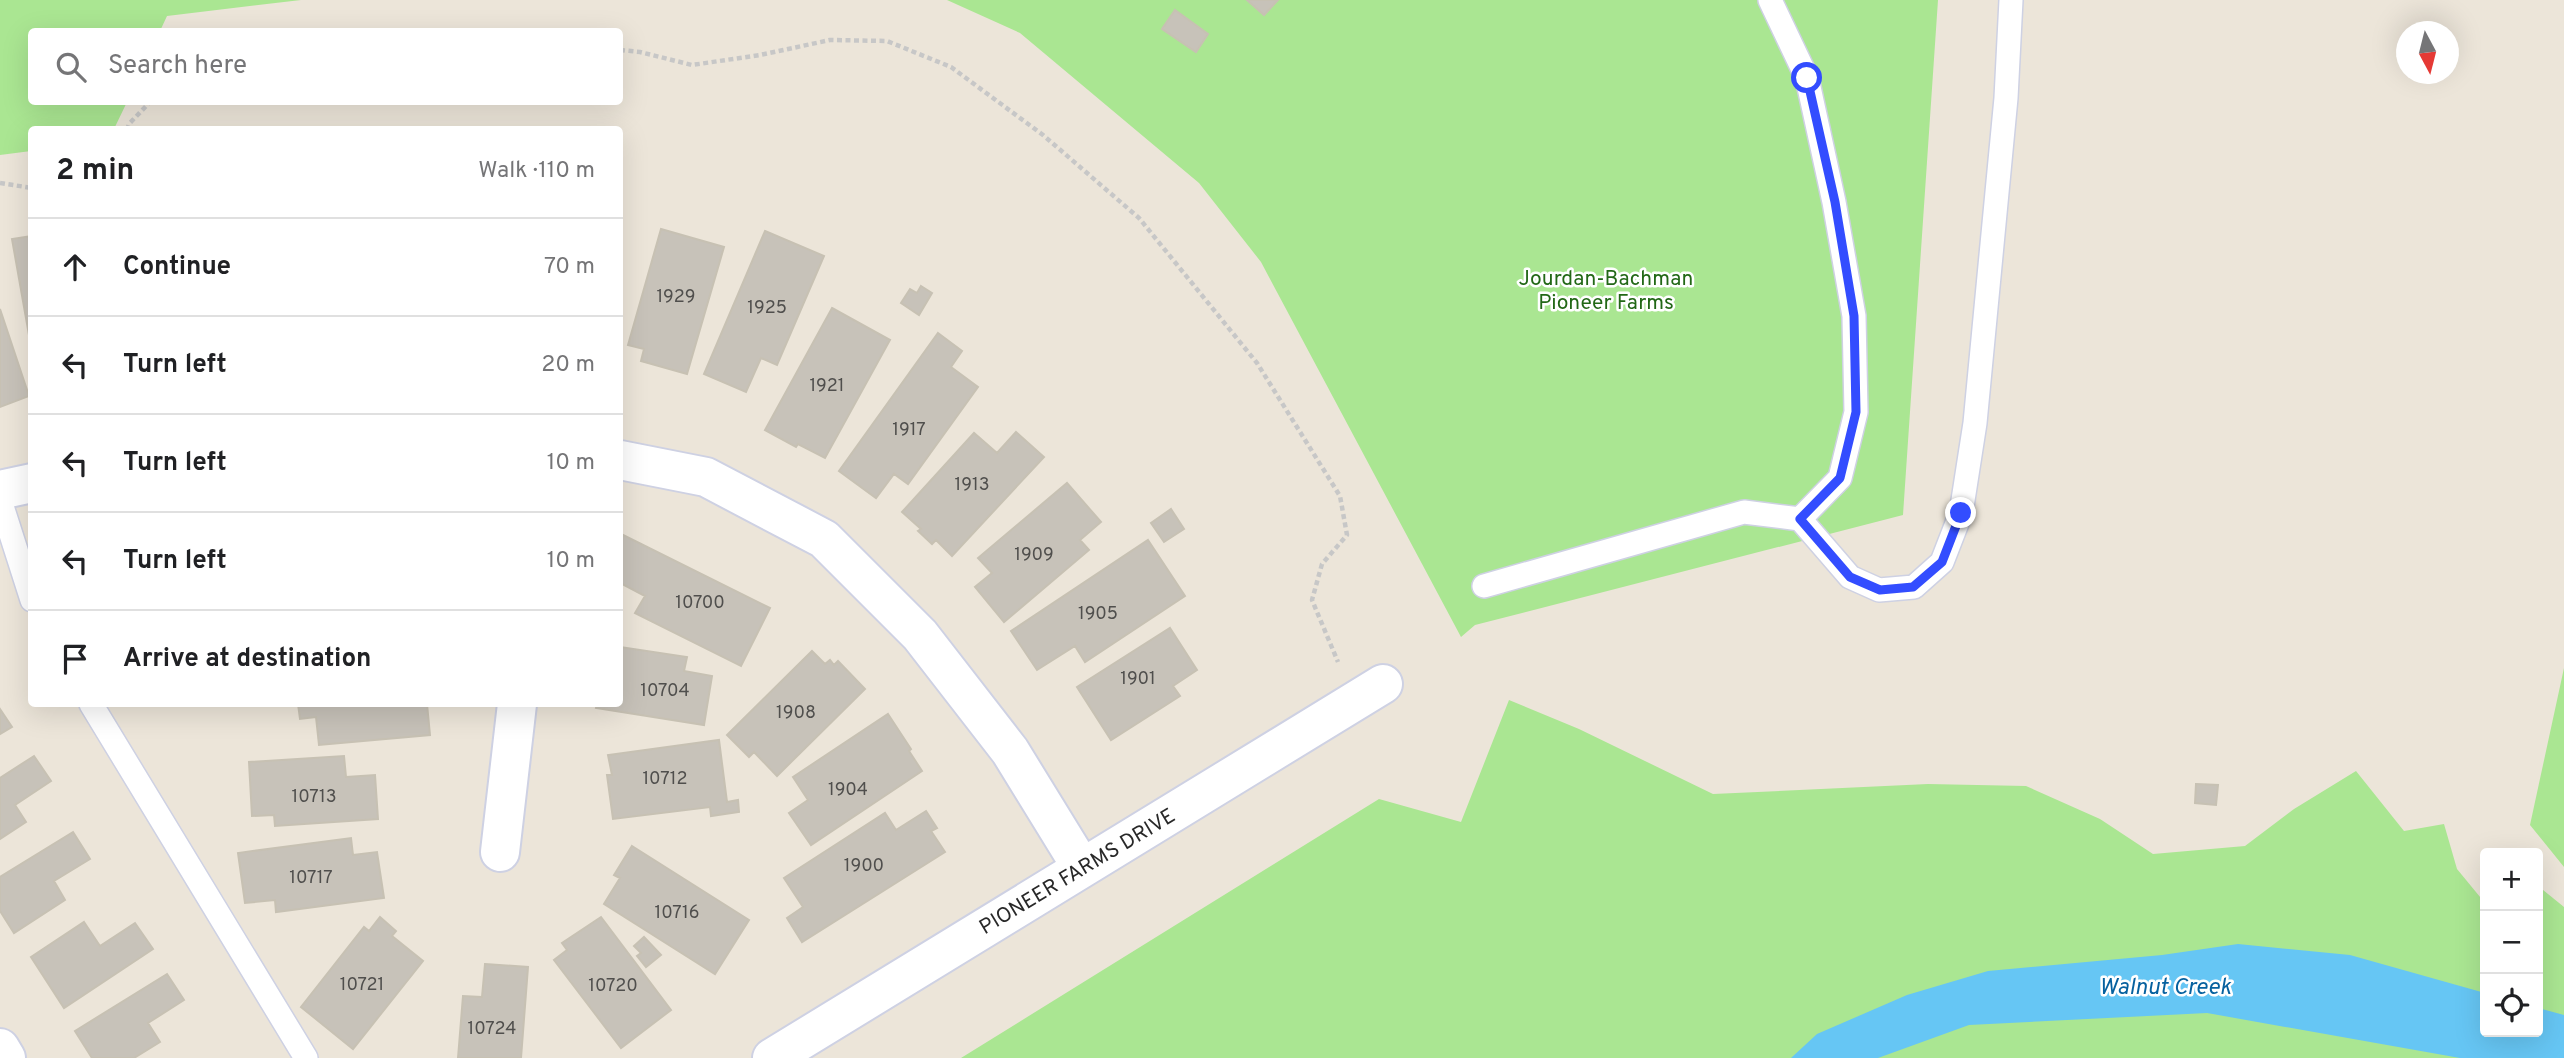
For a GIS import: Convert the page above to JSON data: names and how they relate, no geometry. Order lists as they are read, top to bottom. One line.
{"streets":{"street":["PIONEER FARMS DRIVE"]},"water":["Walnut Creek"],"parks":["Jourdan-Bachman Pioneer Farms"],"house_numbers":["1929","1925","1921","1917","1913","1909","10700","1905","1901","10704","1908","10712","1904","10713","1900","10717","10716","10721","10720","10724"],"north":"bottom","page":{"search":"Search here","heading":["2 min","Walk · 110 m"],"list":[["Continue","70 m"],["Turn left","20 m"],["Turn left","10 m"],["Turn left","10 m"],"Arrive at destination"],"map_buttons":["+","−"]}}
